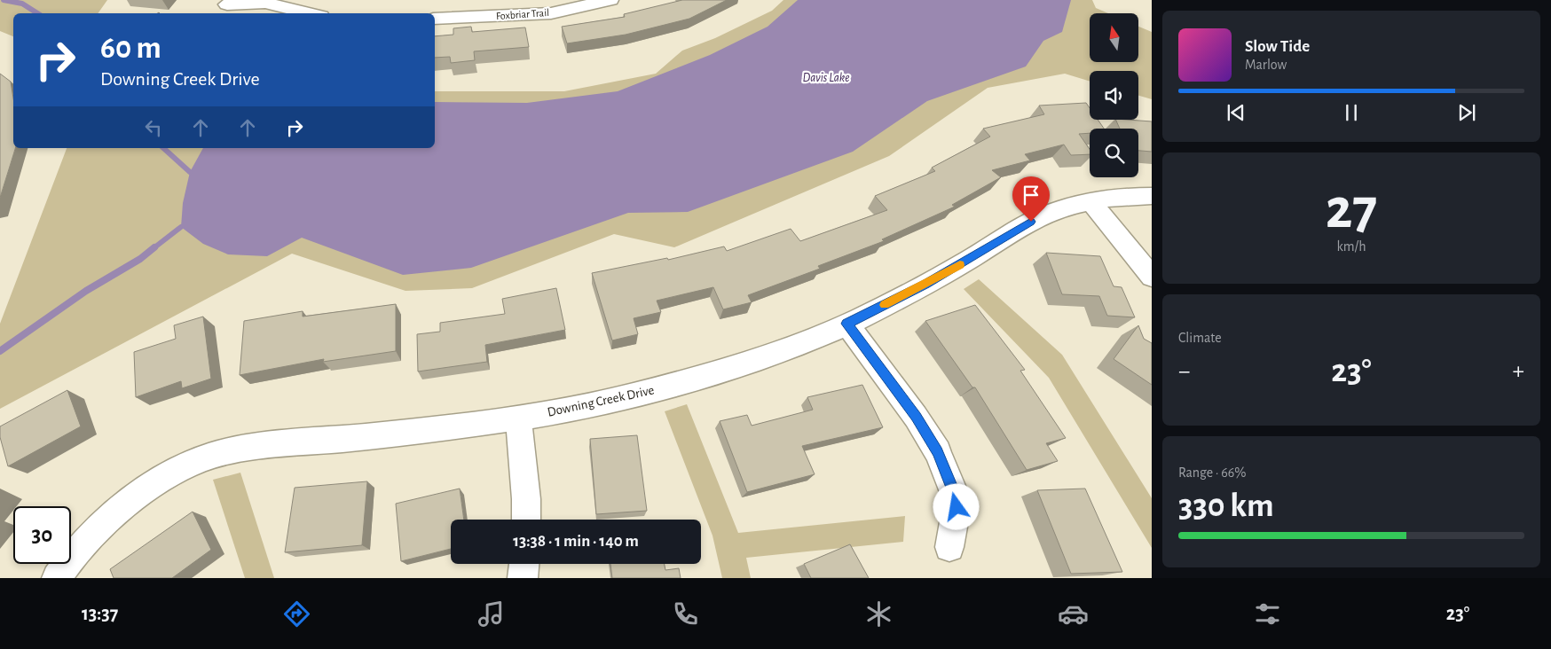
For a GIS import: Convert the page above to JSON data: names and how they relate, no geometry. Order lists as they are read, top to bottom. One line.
{"streets":{"street":["Foxbriar Trail","Downing Creek Drive"]},"water":["Davis Lake"],"north":"top","page":{"turn":["60 m","Downing Creek Drive"],"song":["Slow Tide","Marlow"],"tile":[["27","km/h"],"Climate",["Range · 66%","330 km"]],"heat":["−","23°","+"],"limit":"30","trip":"13:38 · 1 min · 140 m","tabs":["13:37","23°"]}}
